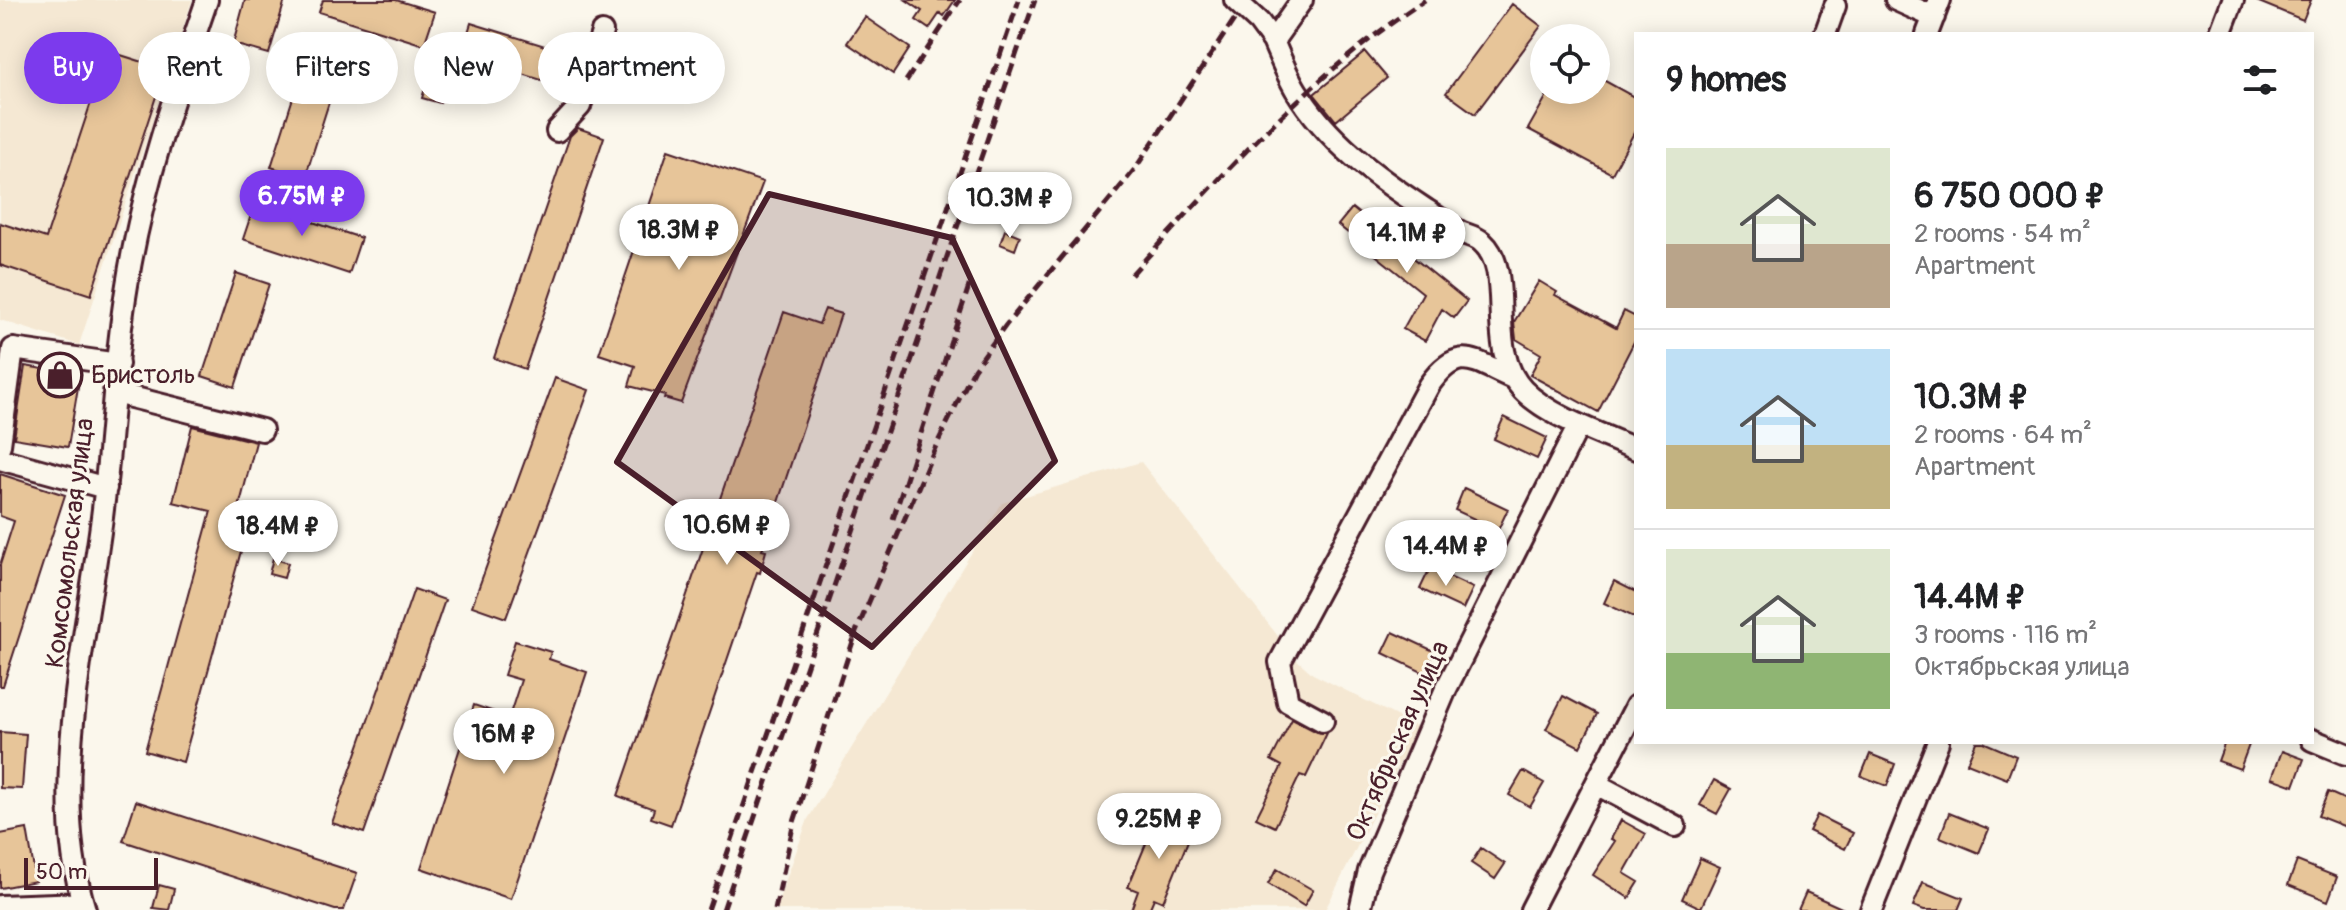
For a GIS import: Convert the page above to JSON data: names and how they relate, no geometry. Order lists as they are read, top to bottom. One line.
{"streets":{"street":["Комсомольская улица","Октябрьская улица"]},"places":{"shop":["Бристоль"]},"scale_bar":"50 m","page":{"chip":["Buy","Rent","Filters","New","Apartment"],"heading":"9 homes","list":[{"name":"6 750 000 ₽","note":"2 rooms · 54 m² · Apartment"},{"name":"10.3M ₽","note":"2 rooms · 64 m² · Apartment"},{"name":"14.4M ₽","note":"3 rooms · 116 m² · Октябрьская улица"}],"price":["6.75M ₽","10.3M ₽","18.3M ₽","14.1M ₽","10.6M ₽","18.4M ₽","14.4M ₽","16M ₽","9.25M ₽"],"scale":"50 m"}}
